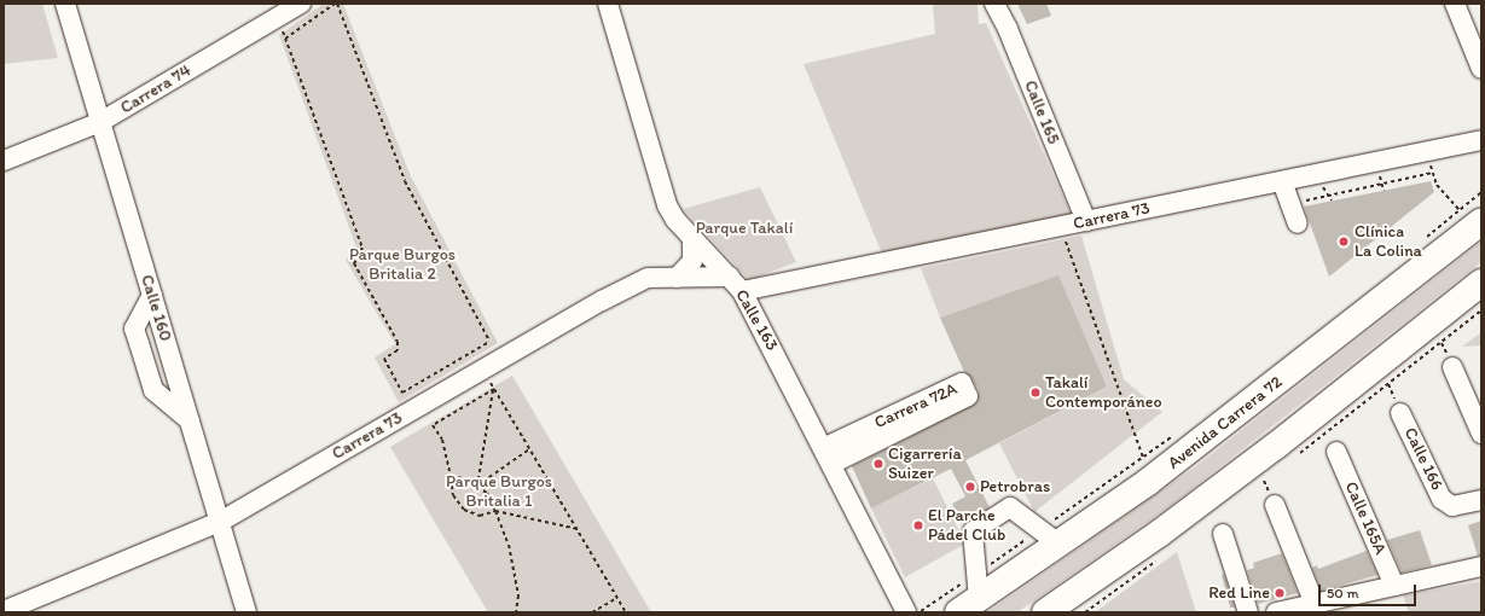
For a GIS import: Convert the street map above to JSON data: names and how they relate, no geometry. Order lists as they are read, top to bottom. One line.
{"streets":{"highway":["Avenida Carrera 72"],"street":["Carrera 74","Calle 165","Carrera 73","Calle 160","Calle 163","Carrera 72A","Calle 166","Calle 165A"]},"crossings":[["Carrera 74","Calle 160"],["Calle 165","Carrera 73"],["Carrera 73","Calle 160"],["Carrera 73","Calle 163"],["Calle 163","Carrera 72A"]],"parks":["Parque Takalí","Parque Burgos Britalia 2","Parque Burgos Britalia 1"],"places":["Clínica La Colina","Takalí Contemporáneo","Cigarrería Suizer","Petrobras","El Parche Pádel Club","Red Line"],"scale_bar":"50 m"}
